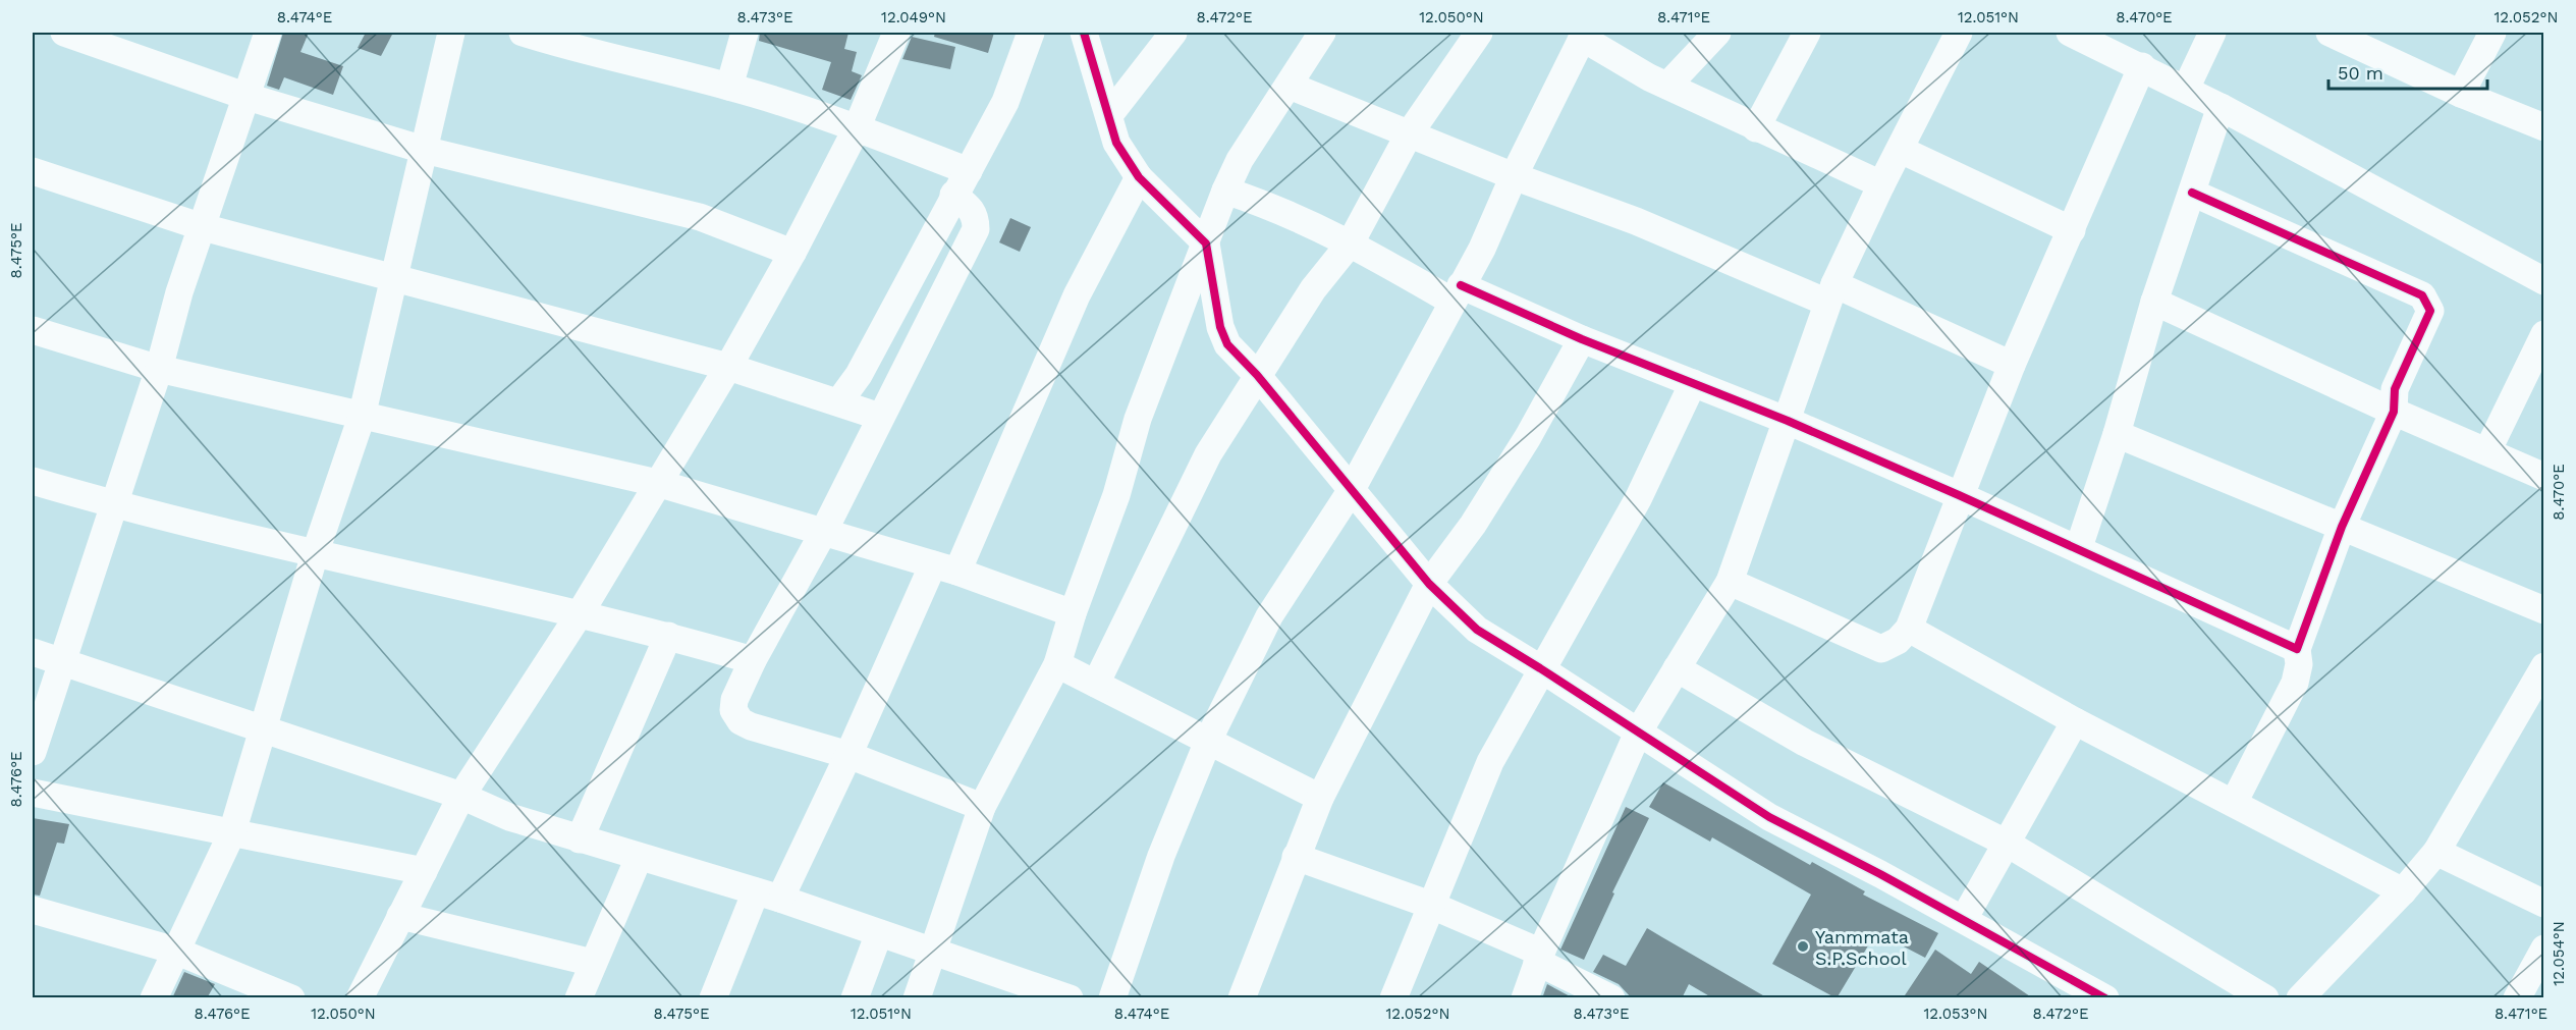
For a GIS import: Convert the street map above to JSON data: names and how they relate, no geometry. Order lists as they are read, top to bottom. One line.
{"places":["Yanmmata S.P.School"],"scale_bar":"50 m","coordinates":["8.474°E","8.473°E","12.049°N","8.472°E","12.050°N","8.471°E","12.051°N","8.470°E","12.052°N","8.475°E","8.476°E","12.054°N","12.053°N"]}
